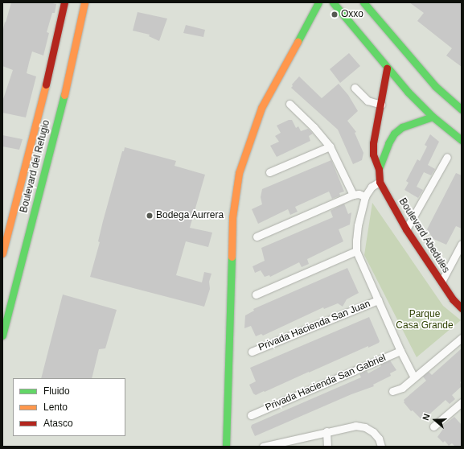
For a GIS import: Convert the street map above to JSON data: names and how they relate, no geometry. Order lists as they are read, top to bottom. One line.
{"streets":{"main road":["Boulevard del Refugio","Boulevard Abedules"],"street":["Privada Hacienda San Juan","Privada Hacienda San Gabriel"]},"parks":["Parque Casa Grande"],"places":["Oxxo","Bodega Aurrera"],"legend":["Fluido","Lento","Atasco"],"north":"left"}
